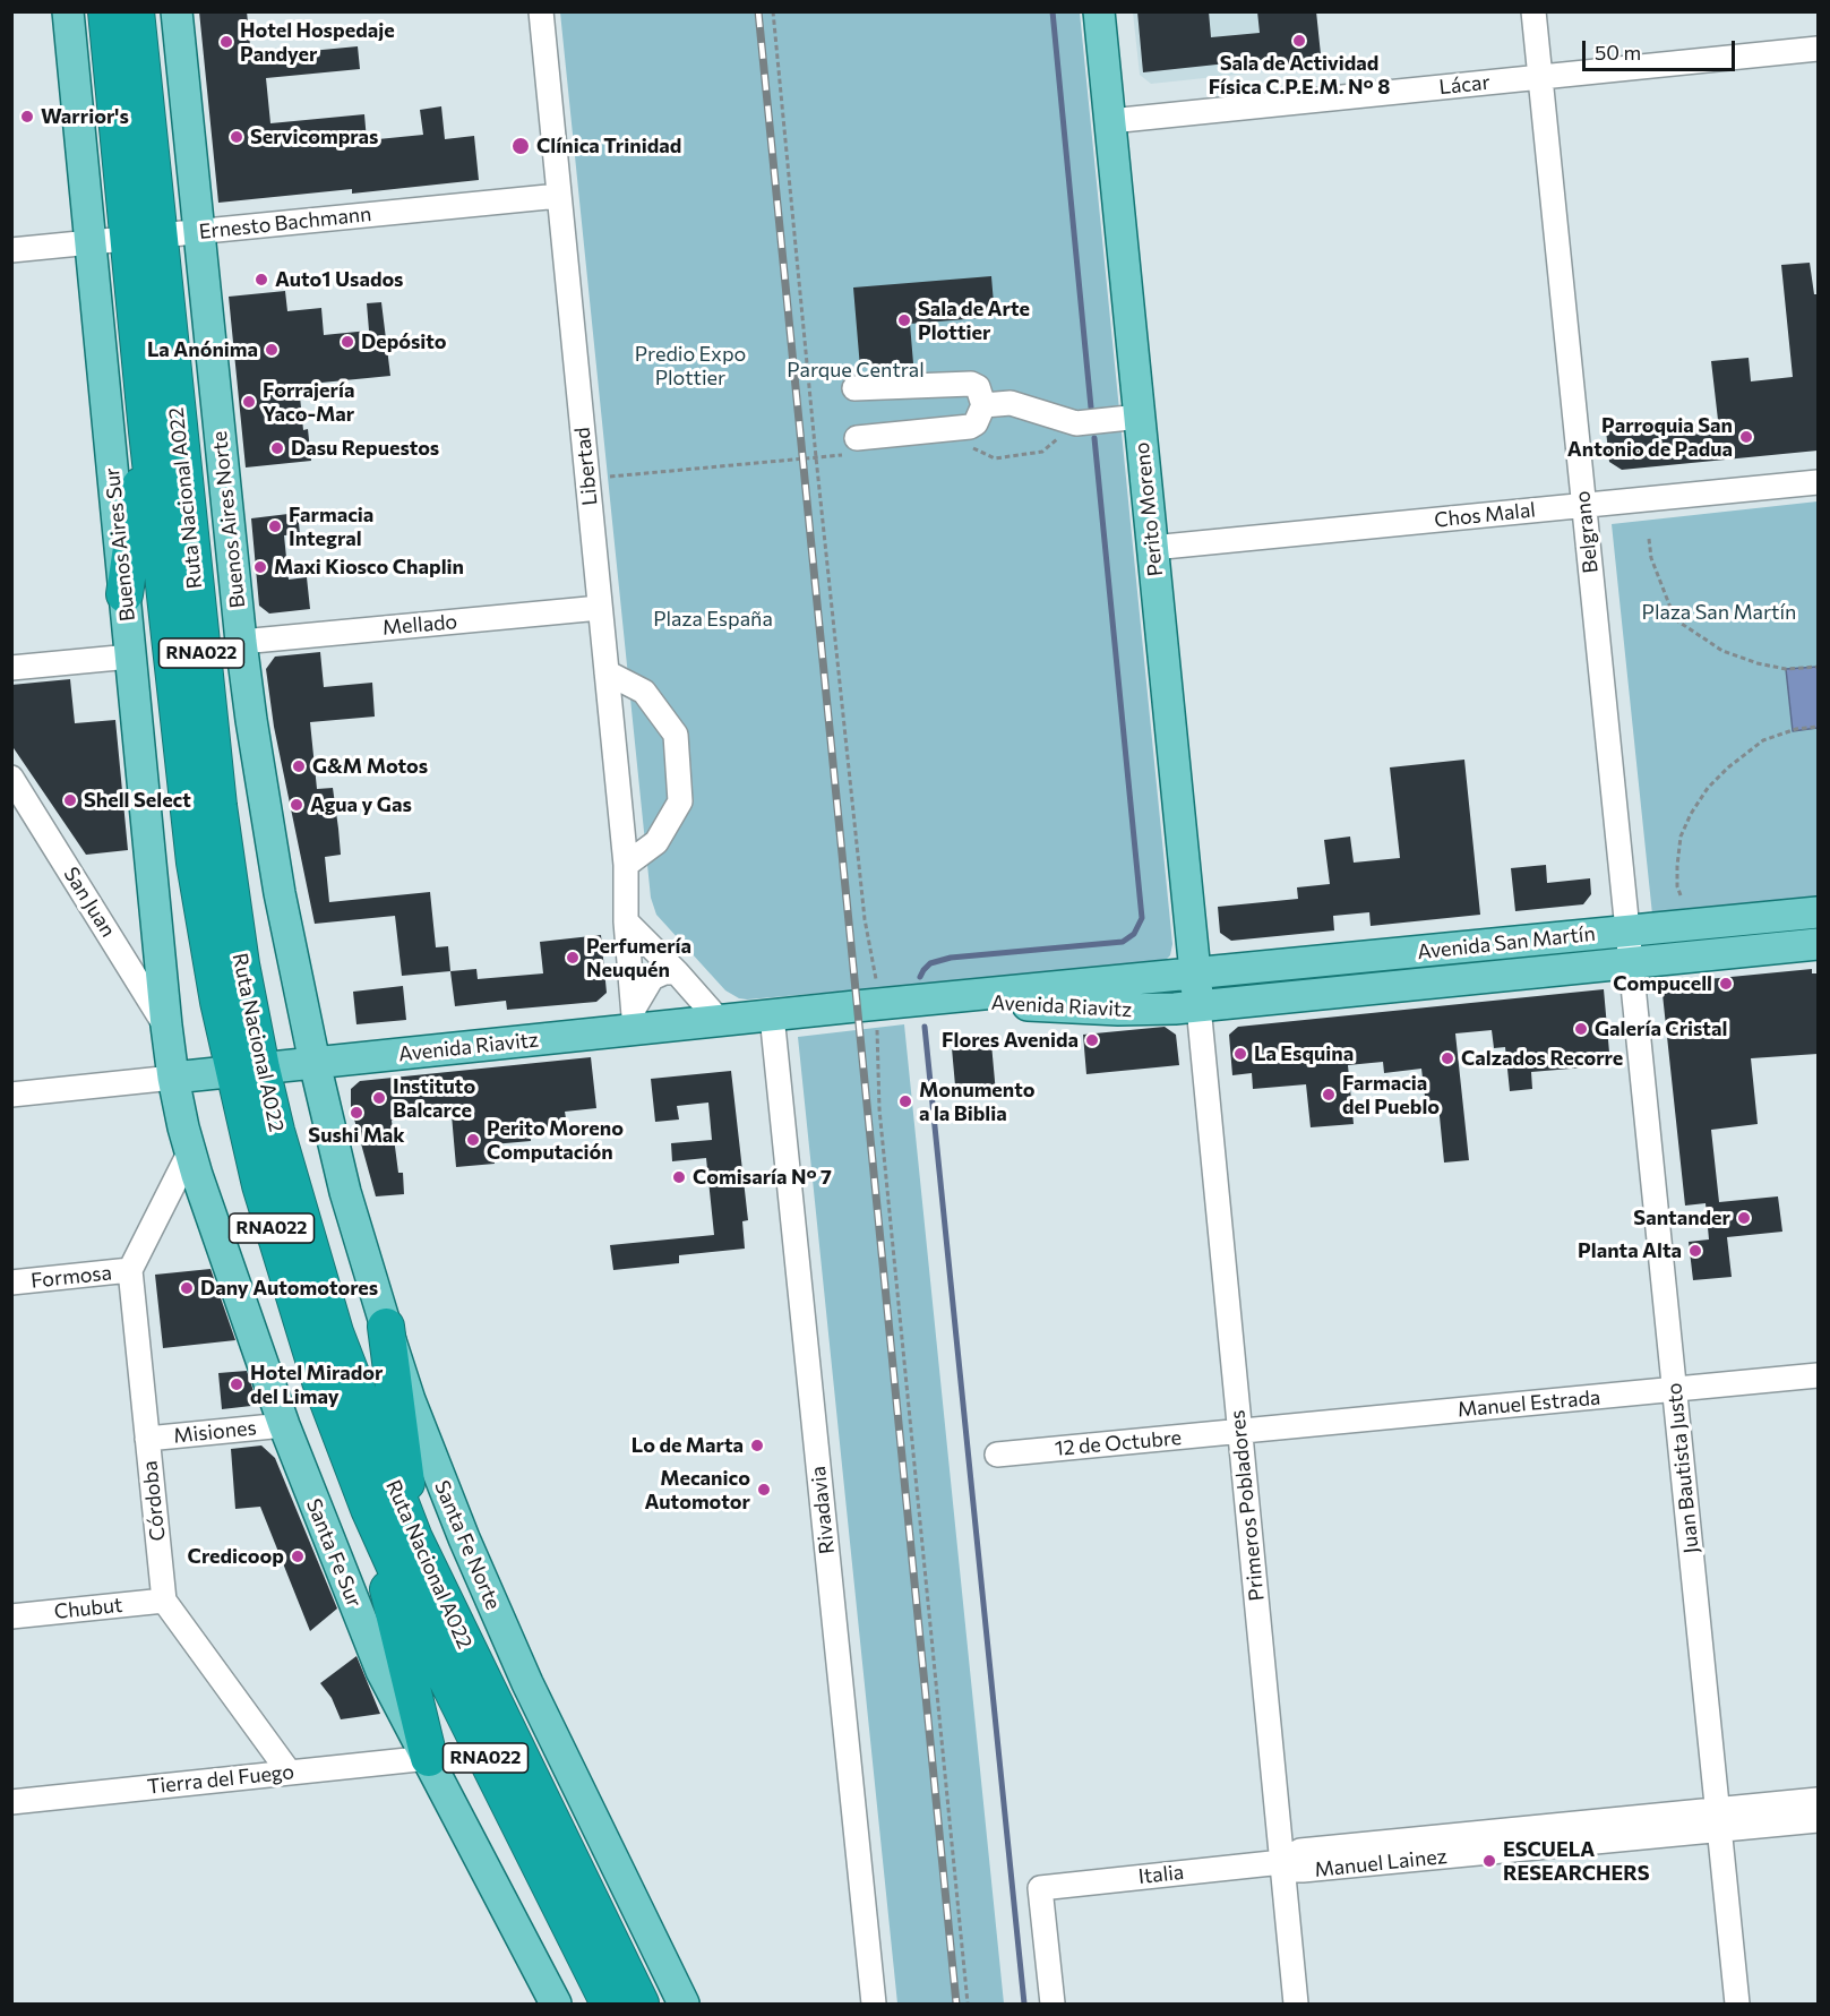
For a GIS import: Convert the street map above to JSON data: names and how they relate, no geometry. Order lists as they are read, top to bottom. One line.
{"streets":{"highway":["Ruta Nacional A022","RNA022"],"main road":["Perito Moreno","Buenos Aires Norte","Buenos Aires Sur","Avenida San Martín","Avenida Riavitz","Santa Fe Norte","Santa Fe Sur"],"street":["Lácar","Ernesto Bachmann","Libertad","Chos Malal","Belgrano","Mellado","San Juan","Formosa","Manuel Estrada","Misiones","12 de Octubre","Juan Bautista Justo","Córdoba","Primeros Pobladores","Rivadavia","Chubut","Tierra del Fuego","Manuel Lainez","Italia"]},"crossings":[["Lácar","Perito Moreno"],["Lácar","Belgrano"],["Ernesto Bachmann","Libertad"],["Ernesto Bachmann","Ruta Nacional A022"],["Ernesto Bachmann","Buenos Aires Norte"],["Ernesto Bachmann","Buenos Aires Sur"],["Libertad","Mellado"],["Libertad","Avenida Riavitz"],["Ruta Nacional A022","Avenida Riavitz"],["Perito Moreno","Chos Malal"],["Perito Moreno","Avenida San Martín"],["Perito Moreno","Avenida Riavitz"],["Perito Moreno","Primeros Pobladores"],["Chos Malal","Belgrano"],["Buenos Aires Norte","Mellado"],["Buenos Aires Norte","Avenida Riavitz"],["Buenos Aires Norte","Santa Fe Norte"],["Belgrano","Avenida San Martín"],["Belgrano","Juan Bautista Justo"],["Buenos Aires Sur","San Juan"],["Buenos Aires Sur","Avenida Riavitz"],["Buenos Aires Sur","Santa Fe Sur"],["Avenida San Martín","Avenida Riavitz"],["Avenida San Martín","Juan Bautista Justo"],["Avenida San Martín","Primeros Pobladores"],["Avenida Riavitz","Primeros Pobladores"],["Avenida Riavitz","Rivadavia"],["Avenida Riavitz","Santa Fe Norte"],["Avenida Riavitz","Santa Fe Sur"],["Formosa","Córdoba"],["Manuel Estrada","12 de Octubre"],["Manuel Estrada","Juan Bautista Justo"],["Manuel Estrada","Primeros Pobladores"],["Misiones","Córdoba"],["Misiones","Santa Fe Sur"],["12 de Octubre","Primeros Pobladores"],["Juan Bautista Justo","Manuel Lainez"],["Córdoba","Chubut"],["Córdoba","Tierra del Fuego"],["Primeros Pobladores","Manuel Lainez"],["Primeros Pobladores","Italia"],["Santa Fe Sur","Tierra del Fuego"],["Manuel Lainez","Italia"]],"parks":["Predio Expo Plottier","Parque Central","Plaza San Martín","Plaza España"],"places":["Sala de Actividad Física C.P.E.M. N° 8","Hotel Hospedaje Pandyer","Warrior's","Servicompras","Clínica Trinidad","Auto1 Usados","Sala de Arte Plottier","Depósito","La Anónima","Forrajería Yaco-Mar","Parroquia San Antonio de Padua","Dasu Repuestos","Farmacia Integral","Maxi Kiosco Chaplin","G&M Motos","Shell Select","Agua y Gas","Perfumería Neuquén","Compucell","Galería Cristal","Flores Avenida","La Esquina","Calzados Recorre","Farmacia del Pueblo","Instituto Balcarce","Monumento a la Biblia","Sushi Mak","Perito Moreno Computación","Comisaría N° 7","Santander","Planta Alta","Dany Automotores","Hotel Mirador del Limay","Lo de Marta","Mecanico Automotor","Credicoop","ESCUELA RESEARCHERS"],"scale_bar":"50 m"}
